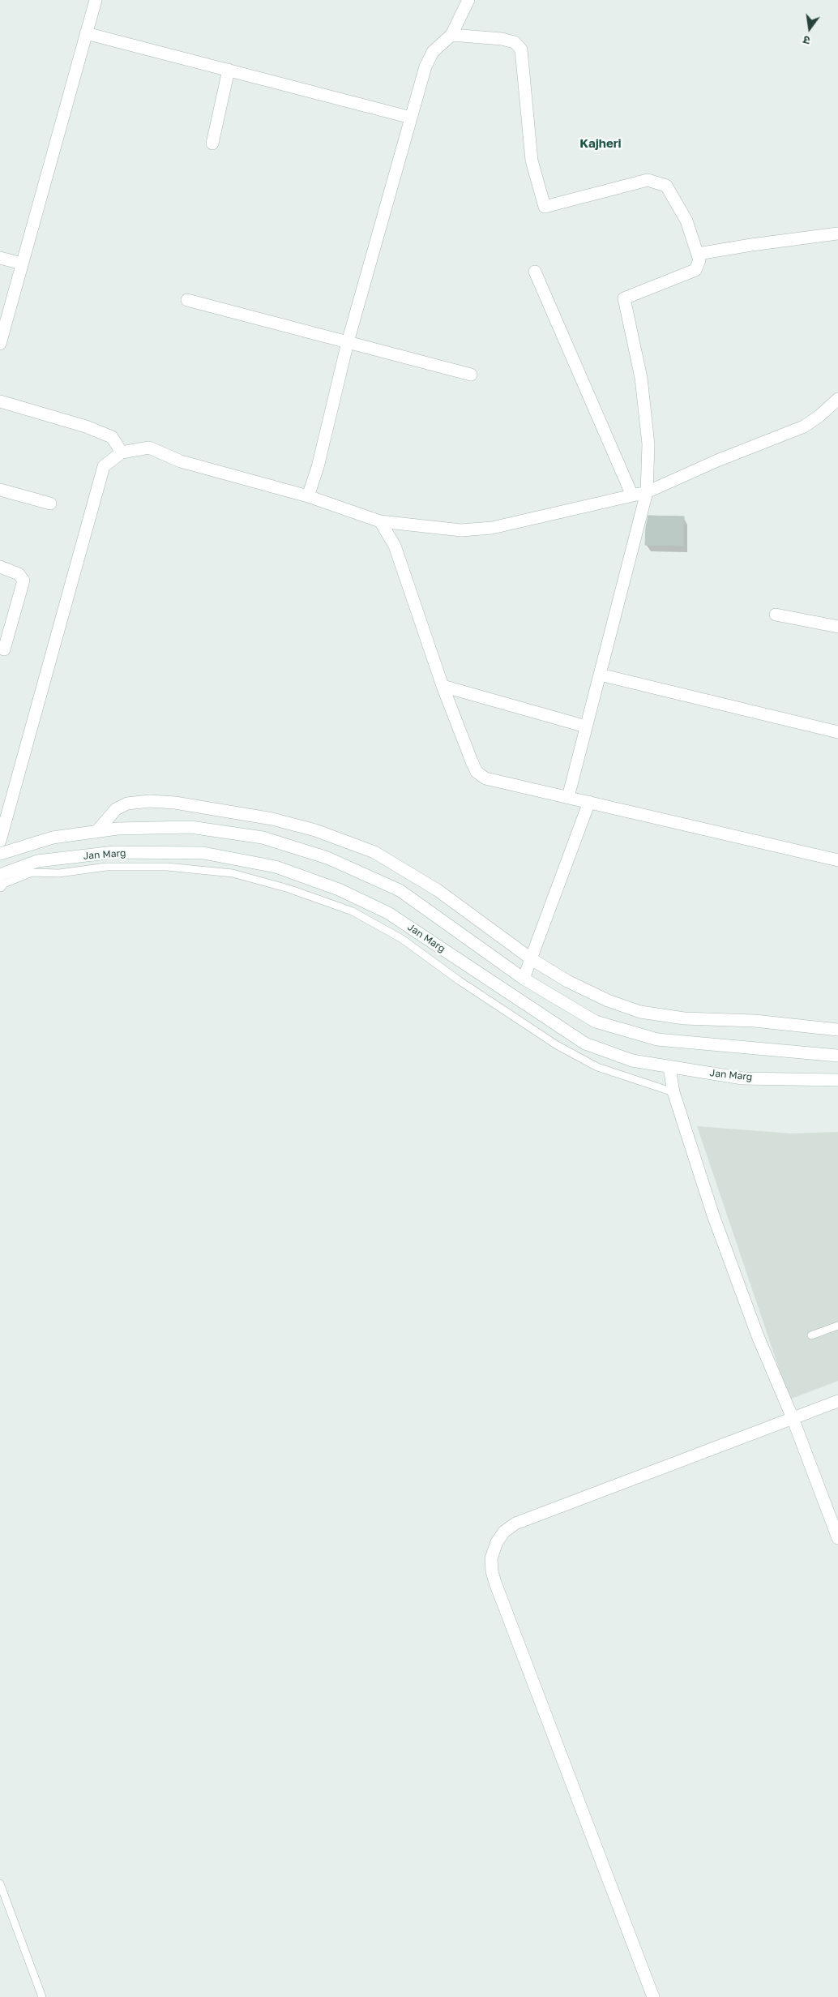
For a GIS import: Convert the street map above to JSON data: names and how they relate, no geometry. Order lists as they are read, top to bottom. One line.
{"streets":{"street":["Jan Marg"]},"districts":["Kajheri"],"north":"bottom"}
